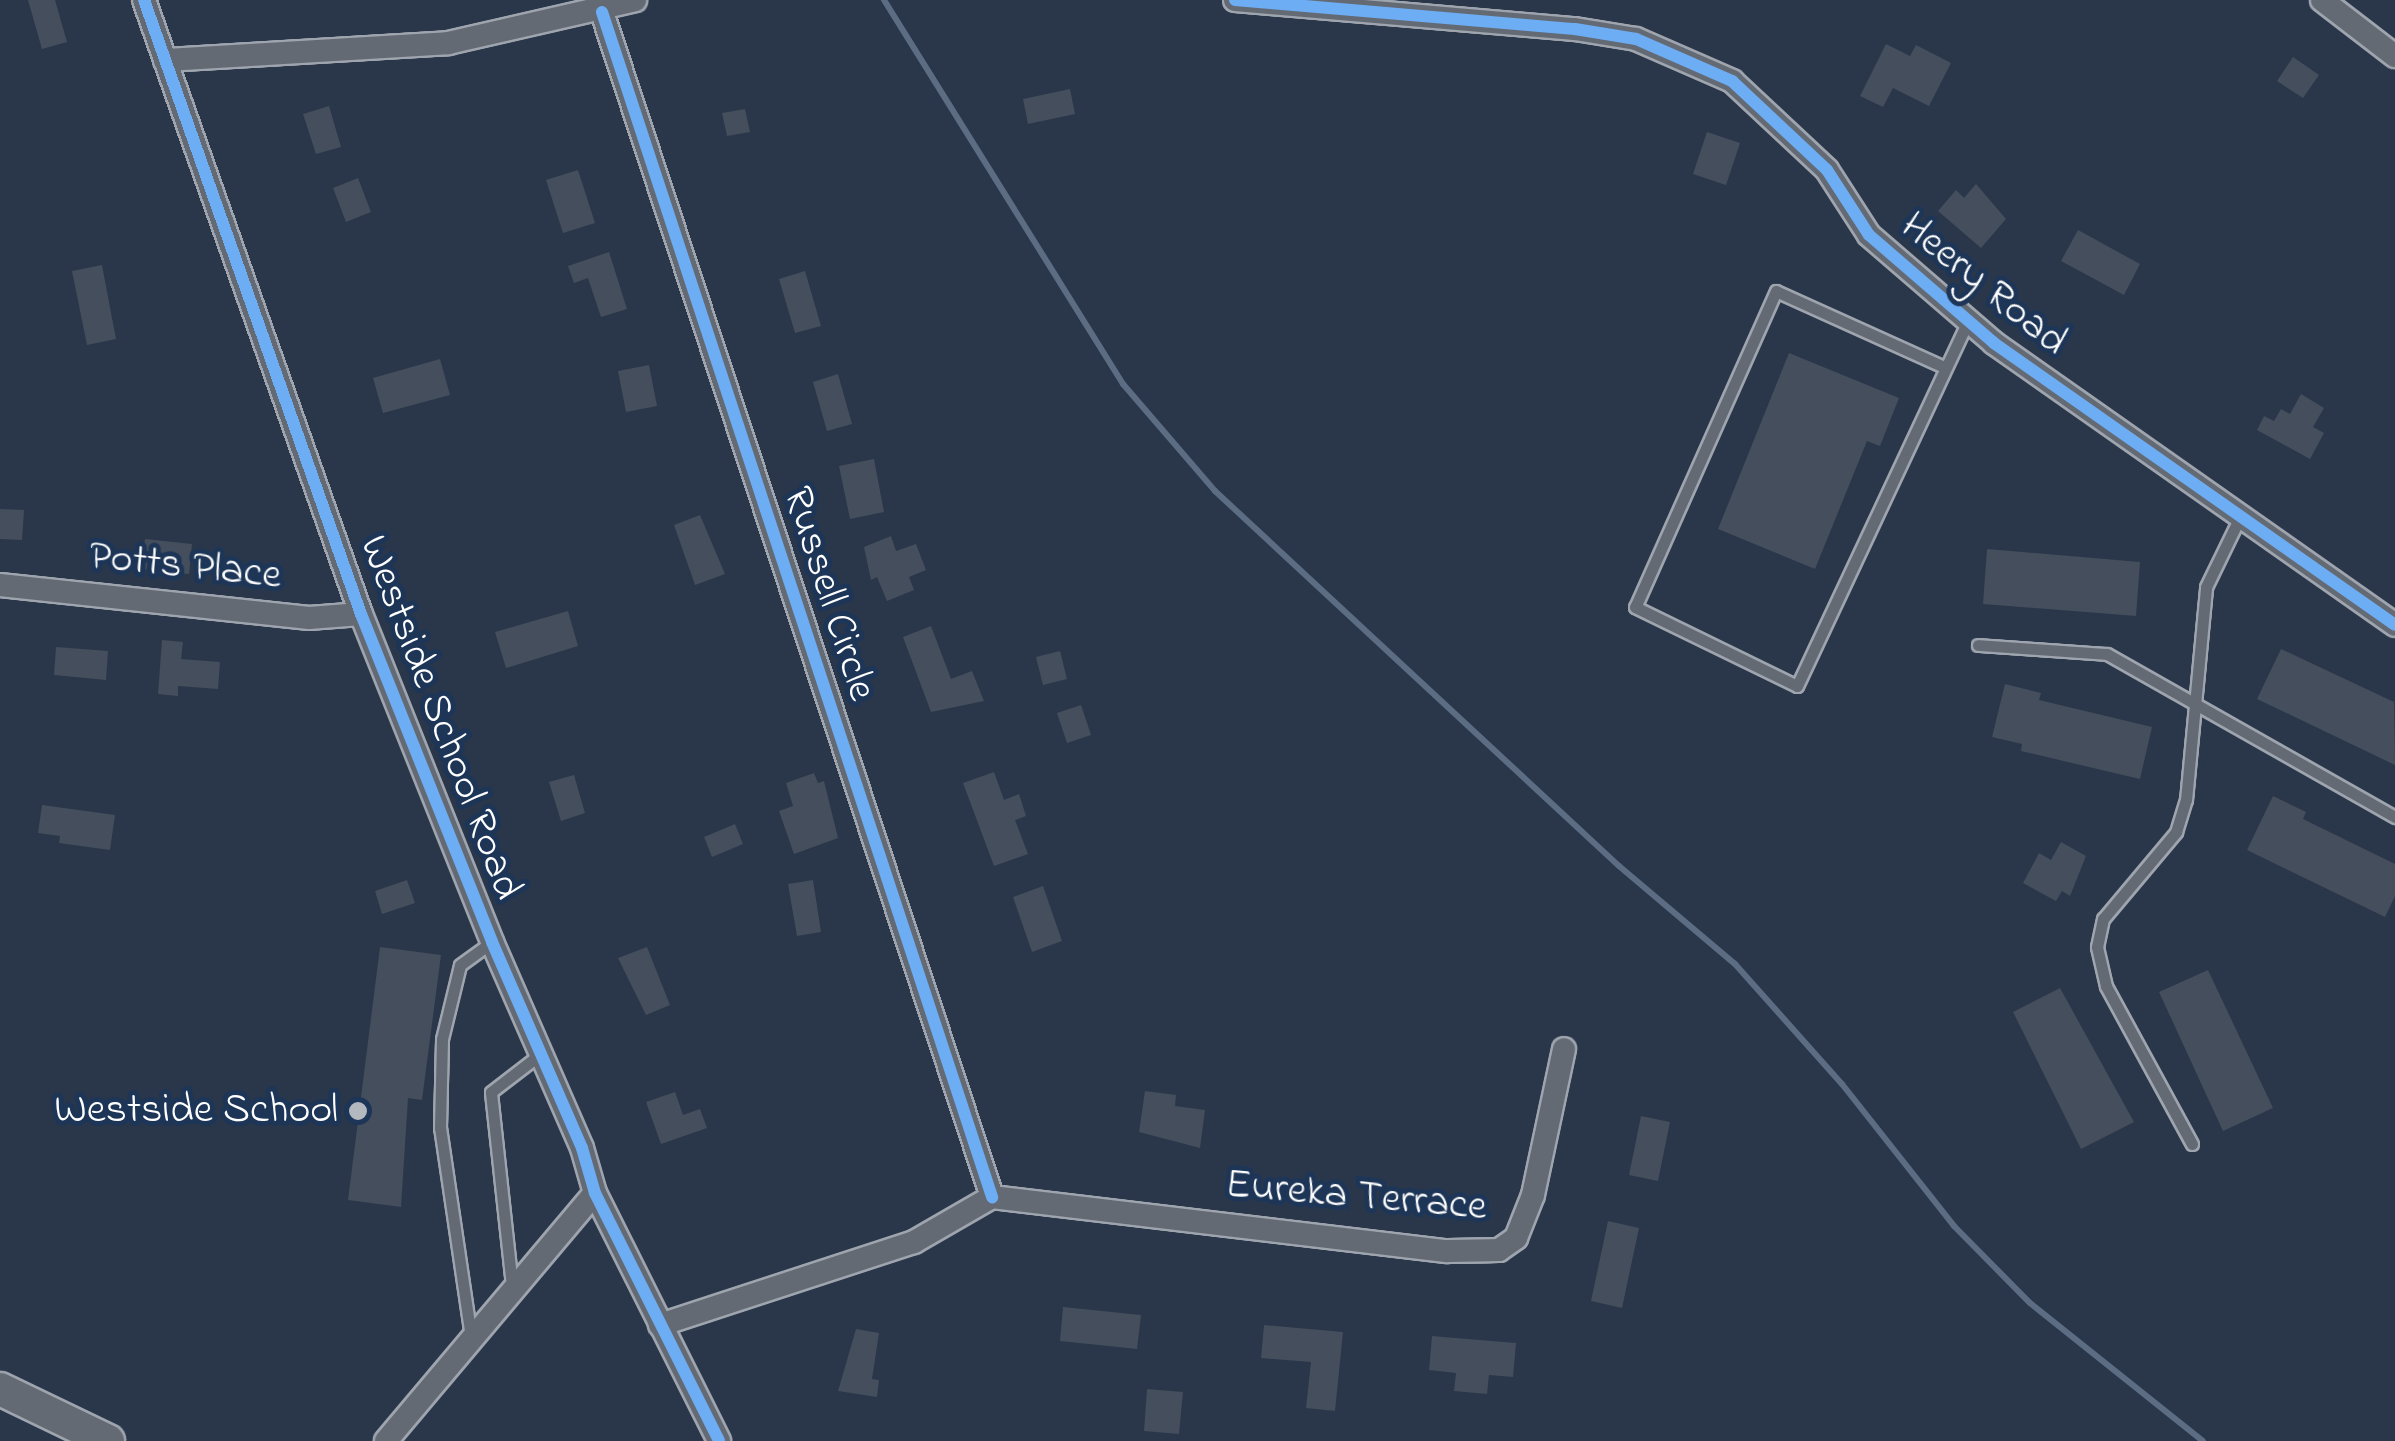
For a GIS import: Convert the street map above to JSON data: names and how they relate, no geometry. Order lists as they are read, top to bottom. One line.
{"streets":{"street":["Heery Road","Potts Place","Russell Circle","Westside School Road","Eureka Terrace"]},"crossings":[["Potts Place","Westside School Road"],["Russell Circle","Eureka Terrace"]],"places":["Westside School"]}
